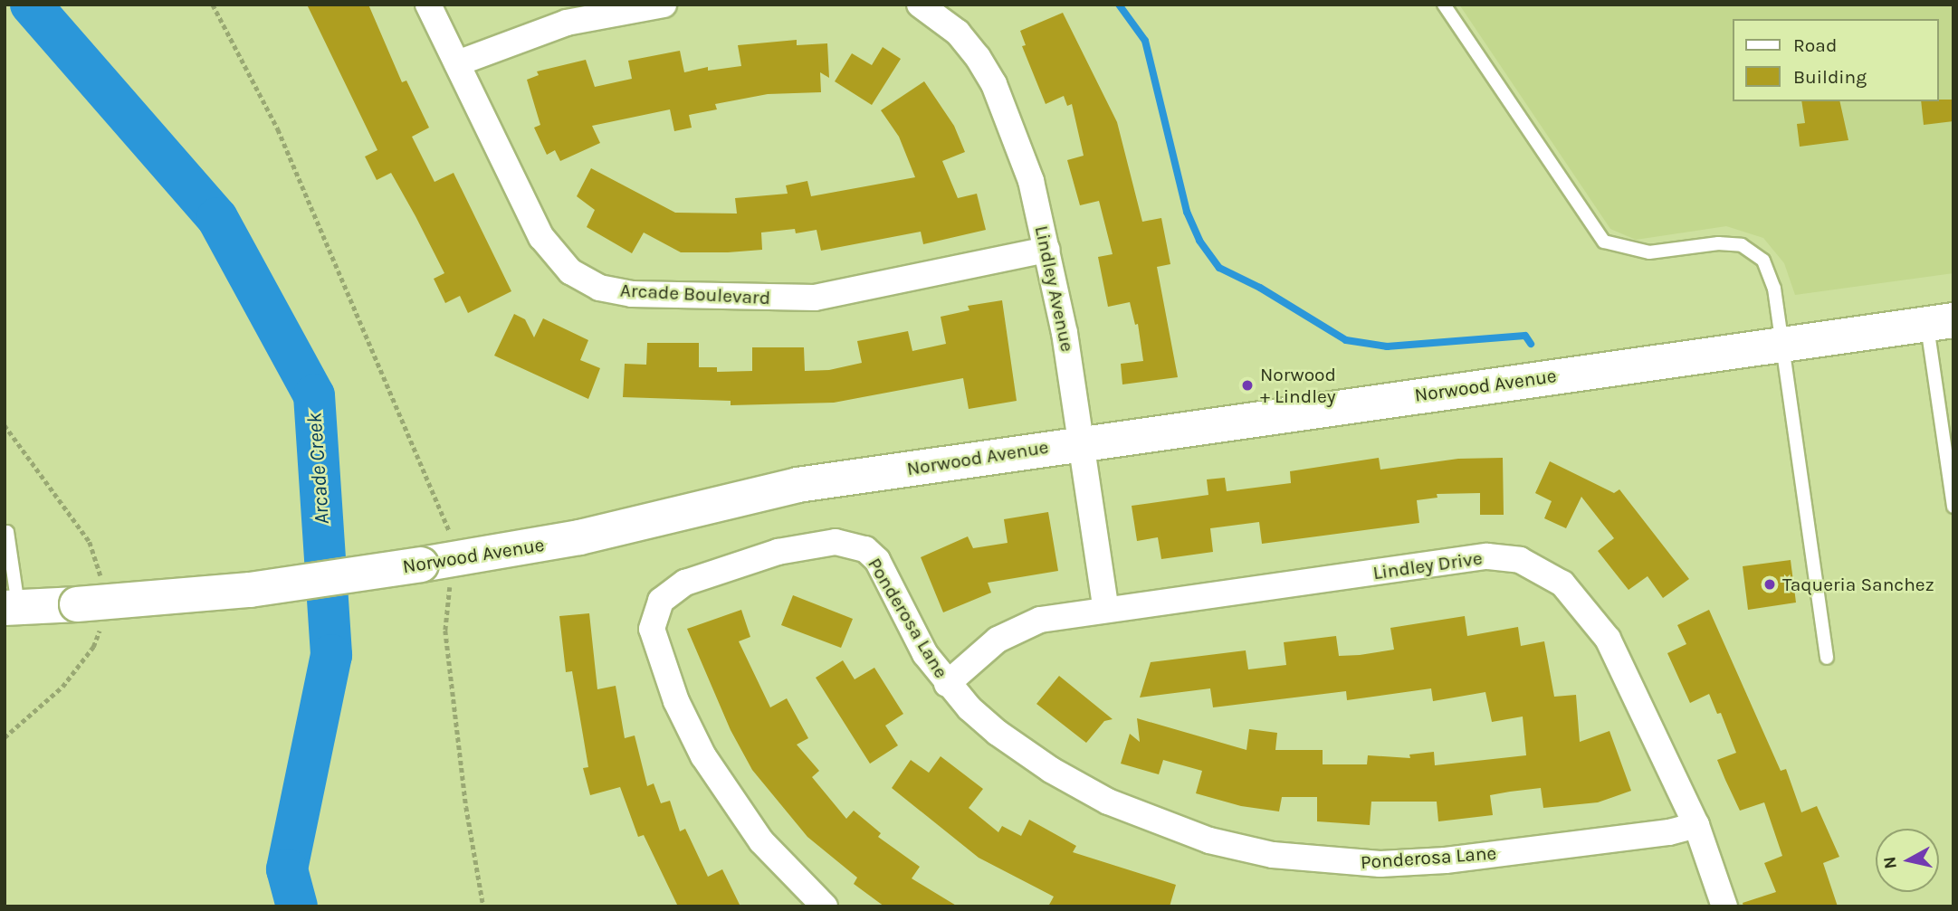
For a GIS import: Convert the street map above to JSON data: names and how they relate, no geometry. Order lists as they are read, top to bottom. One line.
{"streets":{"main road":["Norwood Avenue"],"street":["Lindley Avenue","Arcade Boulevard","Lindley Drive","Ponderosa Lane"]},"crossings":[["Lindley Avenue","Arcade Boulevard"],["Lindley Avenue","Norwood Avenue"],["Lindley Avenue","Lindley Drive"],["Lindley Drive","Ponderosa Lane"]],"water":["Arcade Creek"],"places":["Norwood + Lindley","Taqueria Sanchez"],"legend":["Road","Building"],"north":"left"}
